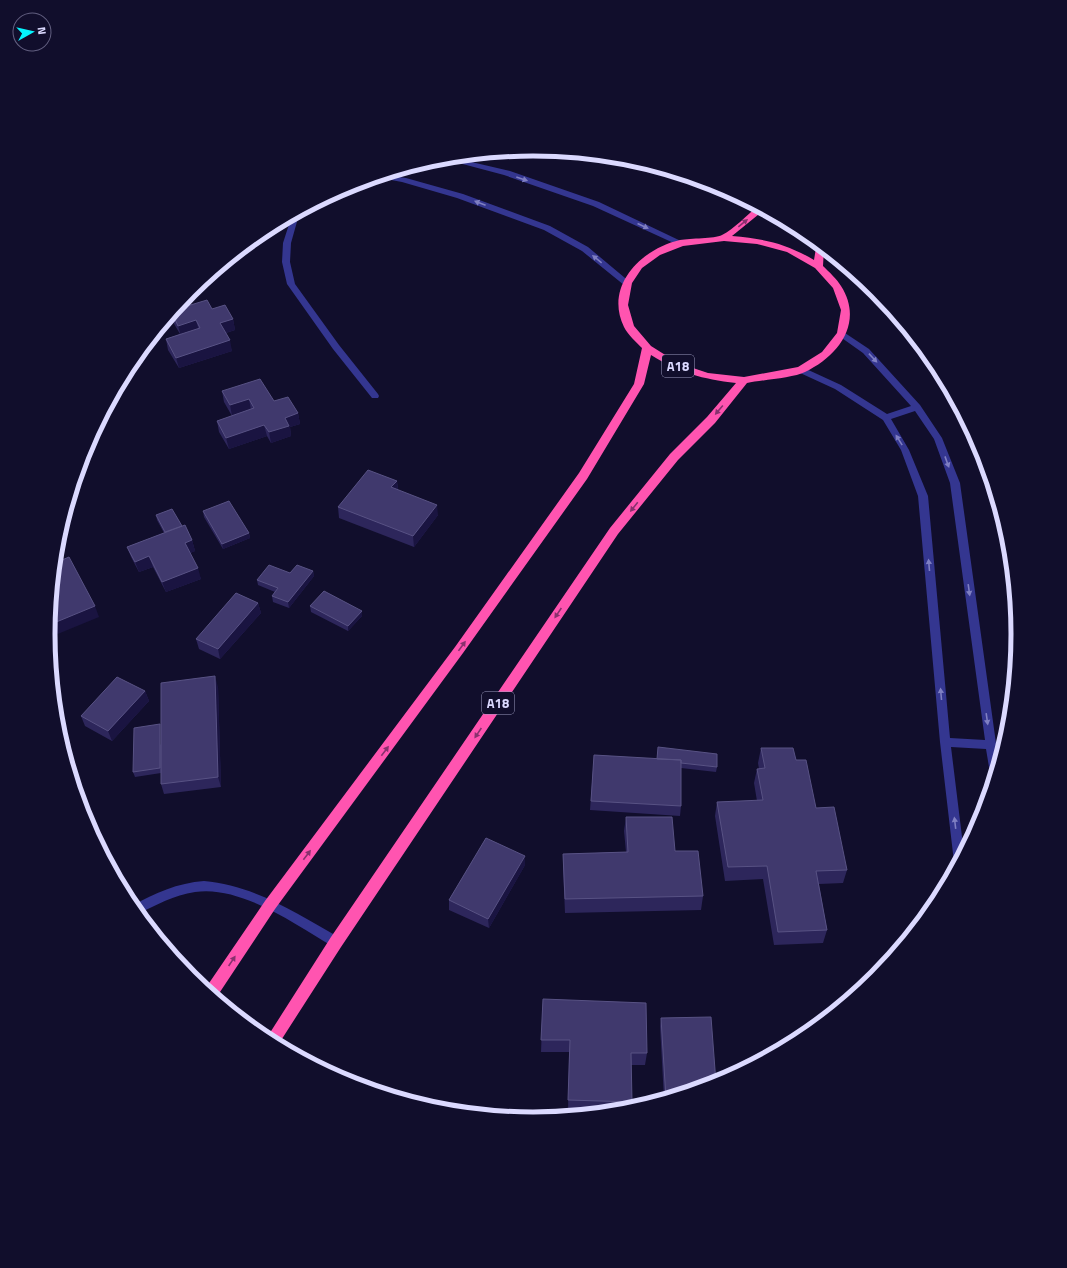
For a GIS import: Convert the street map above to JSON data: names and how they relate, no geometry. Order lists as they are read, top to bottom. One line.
{"streets":{"highway":["A18"]},"north":"right"}
